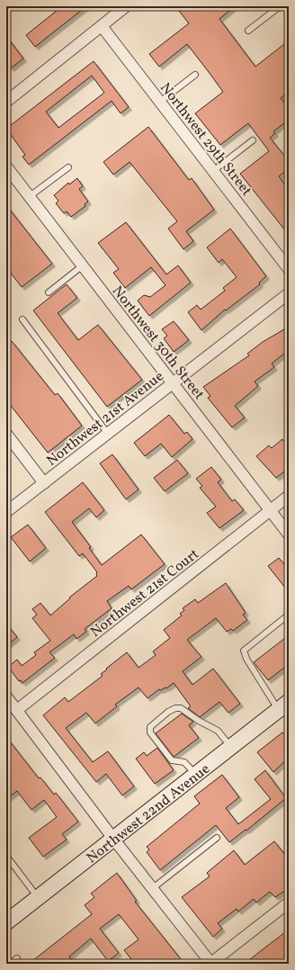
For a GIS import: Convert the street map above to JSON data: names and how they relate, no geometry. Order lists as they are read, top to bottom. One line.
{"streets":{"main road":["Northwest 22nd Avenue"],"street":["Northwest 29th Street","Northwest 30th Street","Northwest 21st Avenue","Northwest 21st Court"]},"crossings":[["Northwest 30th Street","Northwest 21st Avenue"],["Northwest 30th Street","Northwest 21st Court"]]}
